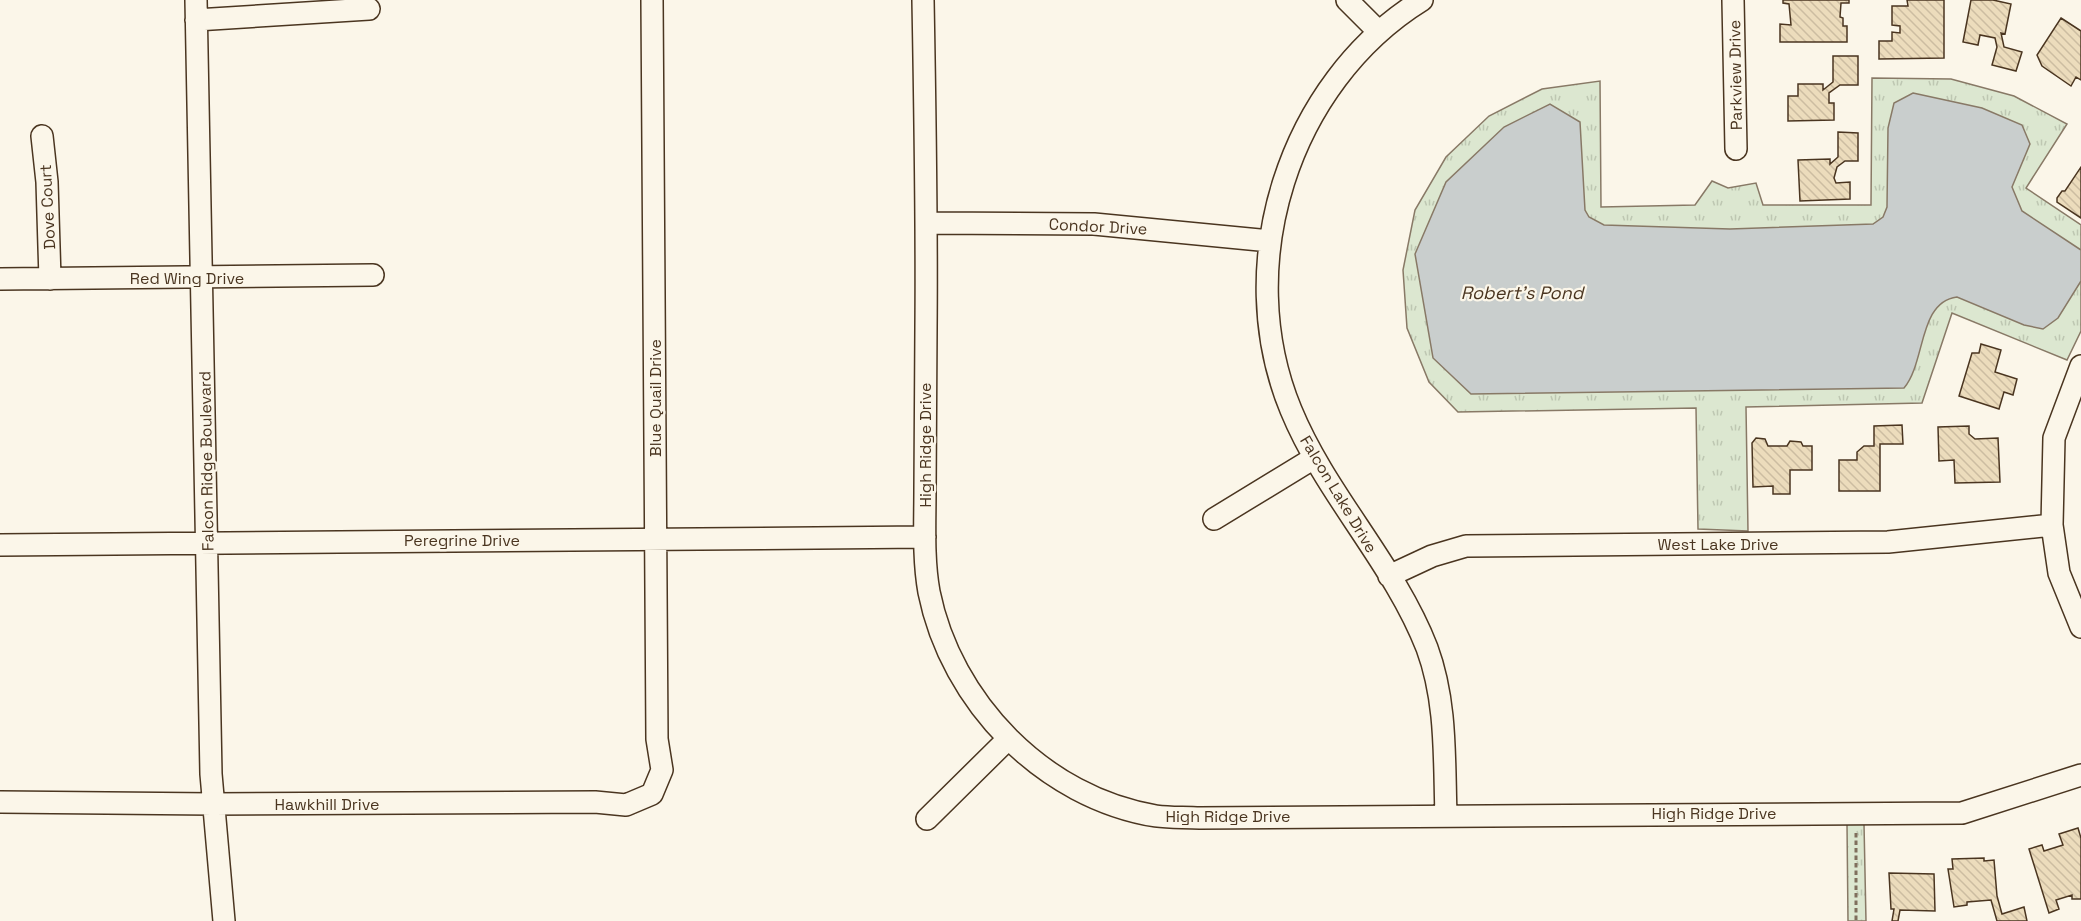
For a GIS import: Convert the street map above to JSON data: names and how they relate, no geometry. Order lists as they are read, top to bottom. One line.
{"streets":{"street":["Parkview Drive","Dove Court","Condor Drive","Red Wing Drive","Blue Quail Drive","High Ridge Drive","Falcon Ridge Boulevard","Falcon Lake Drive","Peregrine Drive","West Lake Drive","Hawkhill Drive"]},"crossings":[["Dove Court","Red Wing Drive"],["Condor Drive","High Ridge Drive"],["Condor Drive","Falcon Lake Drive"],["Red Wing Drive","Falcon Ridge Boulevard"],["Blue Quail Drive","Peregrine Drive"],["Blue Quail Drive","Hawkhill Drive"],["High Ridge Drive","Falcon Lake Drive"],["High Ridge Drive","Peregrine Drive"],["Falcon Ridge Boulevard","Peregrine Drive"],["Falcon Ridge Boulevard","Hawkhill Drive"],["Falcon Lake Drive","West Lake Drive"]],"water":["Robert's Pond"]}
